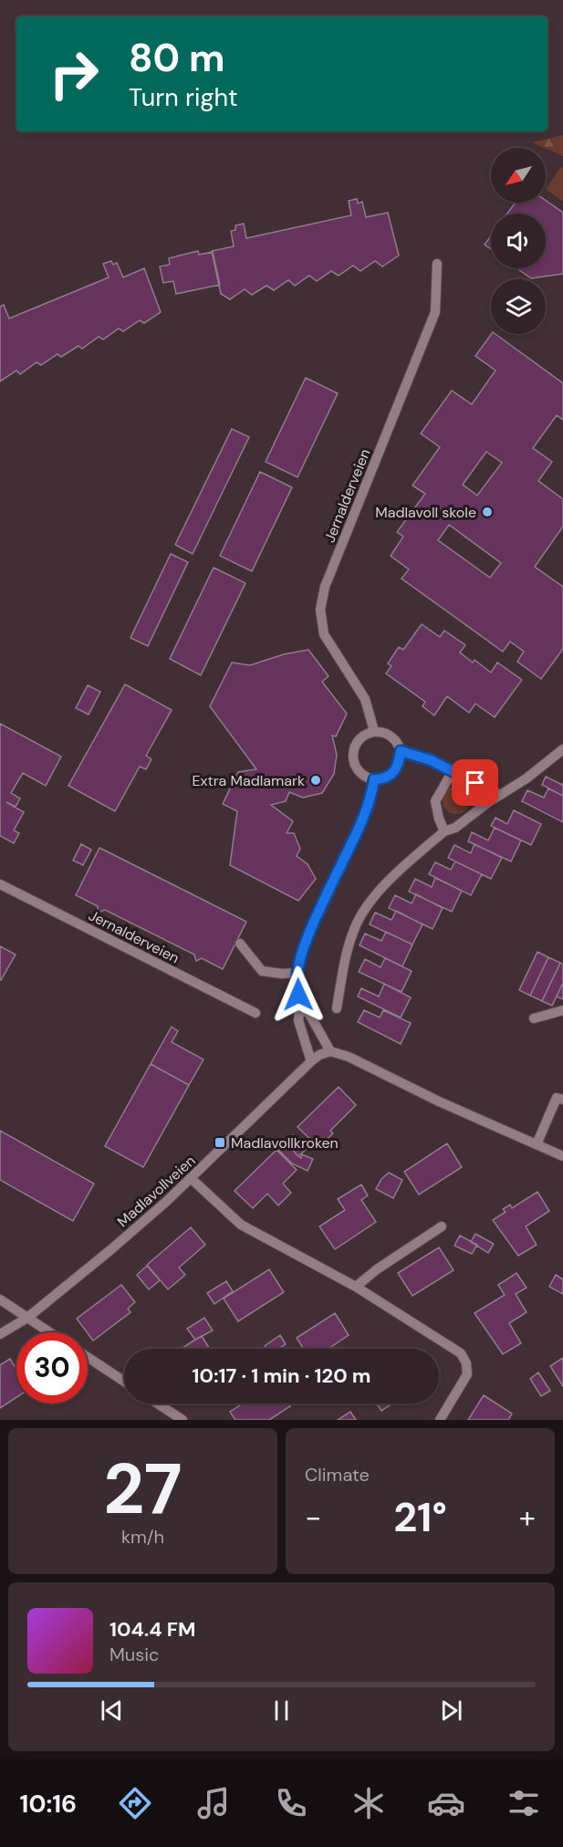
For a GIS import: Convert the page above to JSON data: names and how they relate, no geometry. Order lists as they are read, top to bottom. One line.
{"streets":{"street":["Jernalderveien","Madlavollveien"]},"places":{"other":["Madlavoll skole","Extra Madlamark"],"transit":["Madlavollkroken"]},"north":"bottom left","page":{"turn":["80 m","Turn right"],"limit":"30","trip":"10:17 · 1 min · 120 m","tile":[["27","km/h"],"Climate"],"heat":["−","21°","+"],"song":["104.4 FM","Music"],"tabs":"10:16"}}
